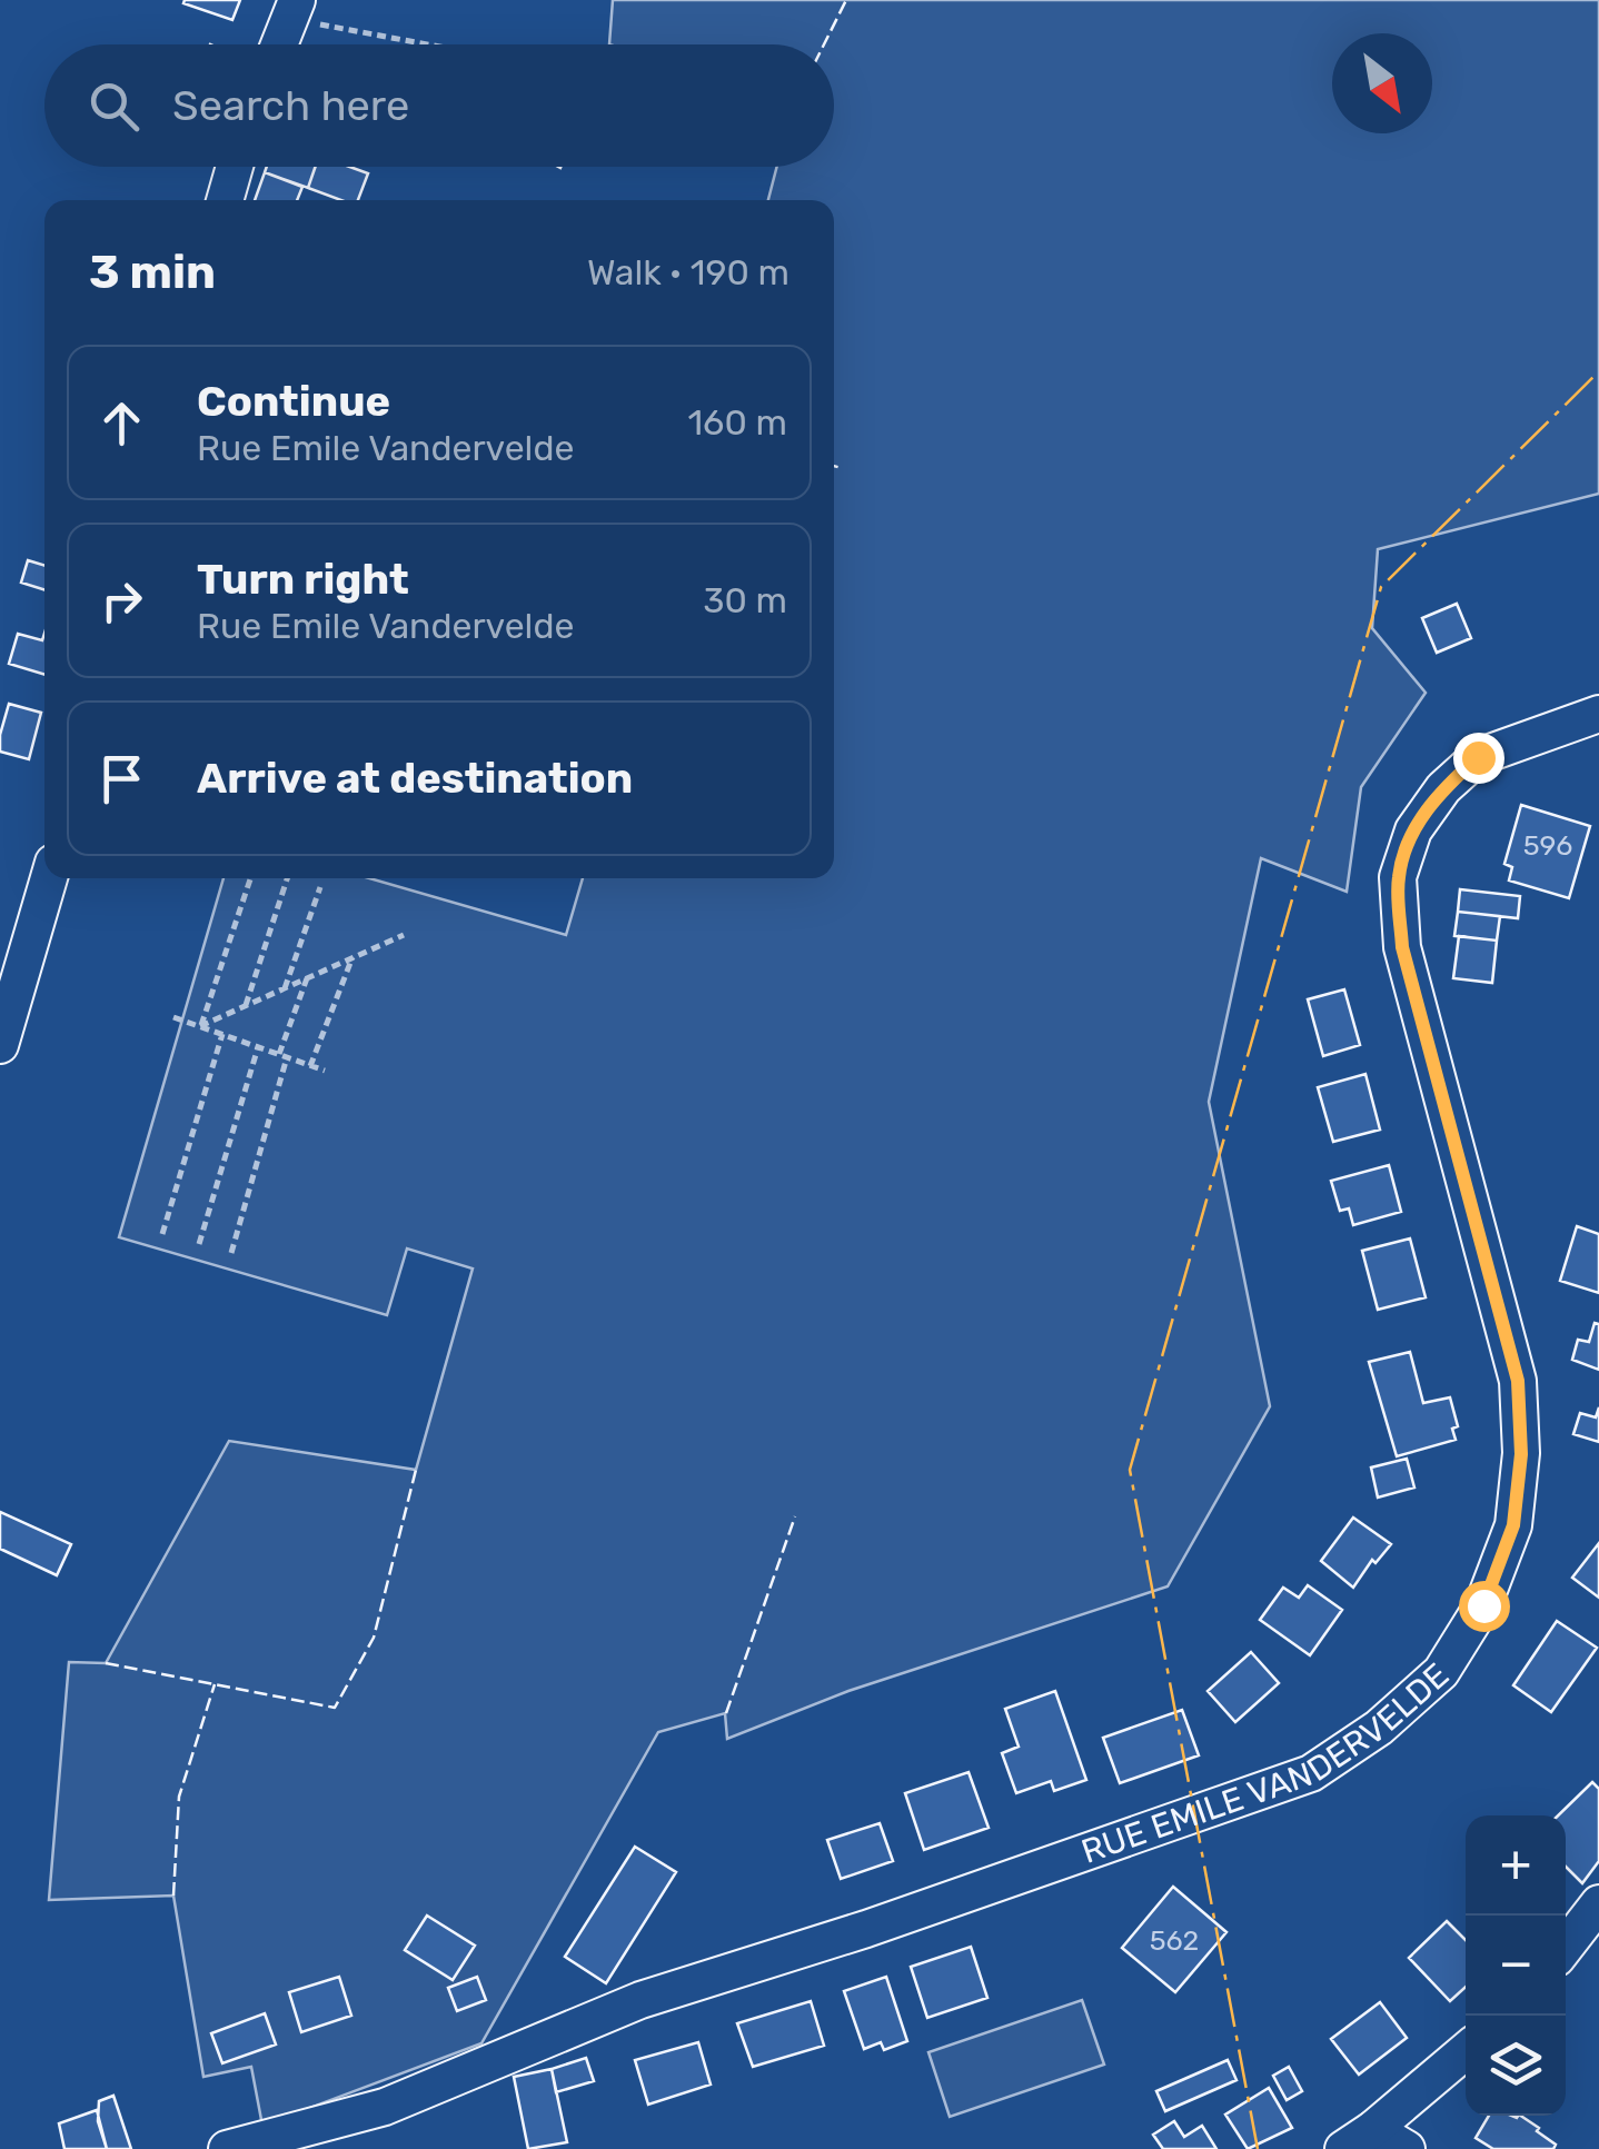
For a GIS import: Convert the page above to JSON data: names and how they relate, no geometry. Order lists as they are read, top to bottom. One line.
{"streets":{"street":["RUE EMILE VANDERVELDE"]},"house_numbers":["596","562"],"north":"bottom right","page":{"search":"Search here","heading":["3 min","Walk · 190 m"],"list":[["Continue","Rue Emile Vandervelde","160 m"],["Turn right","Rue Emile Vandervelde","30 m"],"Arrive at destination"],"map_buttons":["+","−"]}}
